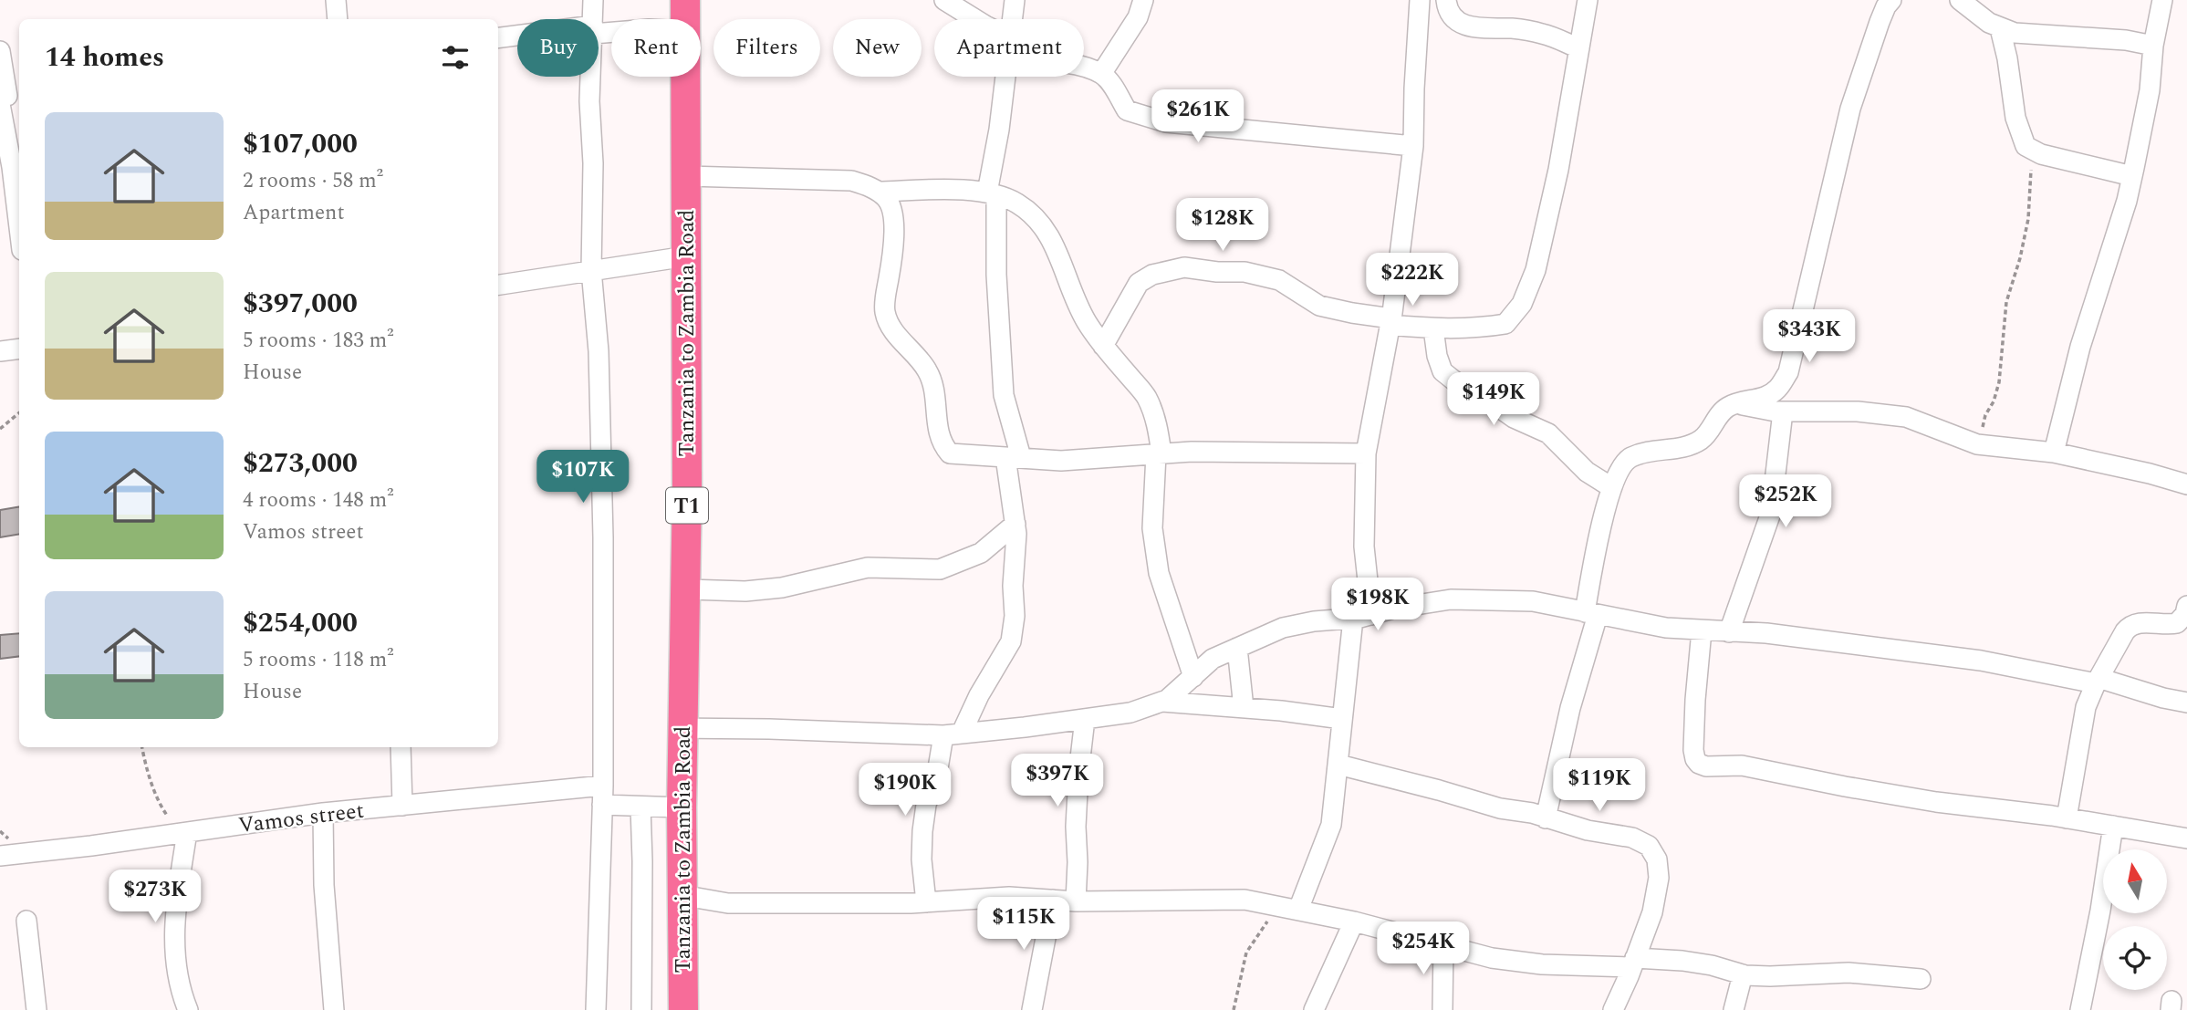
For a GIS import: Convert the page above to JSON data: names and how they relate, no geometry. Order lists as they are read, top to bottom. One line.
{"streets":{"highway":["Tanzania to Zambia Road","T1"],"street":["Vamos street"]},"crossings":[["Tanzania to Zambia Road","Vamos street"]],"north":"top","page":{"chip":["Buy","Rent","Filters","New","Apartment"],"heading":"14 homes","price":["$261K","$128K","$222K","$343K","$149K","$107K","$252K","$198K","$397K","$119K","$190K","$273K","$115K","$254K"],"list":[{"name":"$107,000","note":"2 rooms · 58 m² · Apartment"},{"name":"$397,000","note":"5 rooms · 183 m² · House"},{"name":"$273,000","note":"4 rooms · 148 m² · Vamos street"},{"name":"$254,000","note":"5 rooms · 118 m² · House"}]}}
